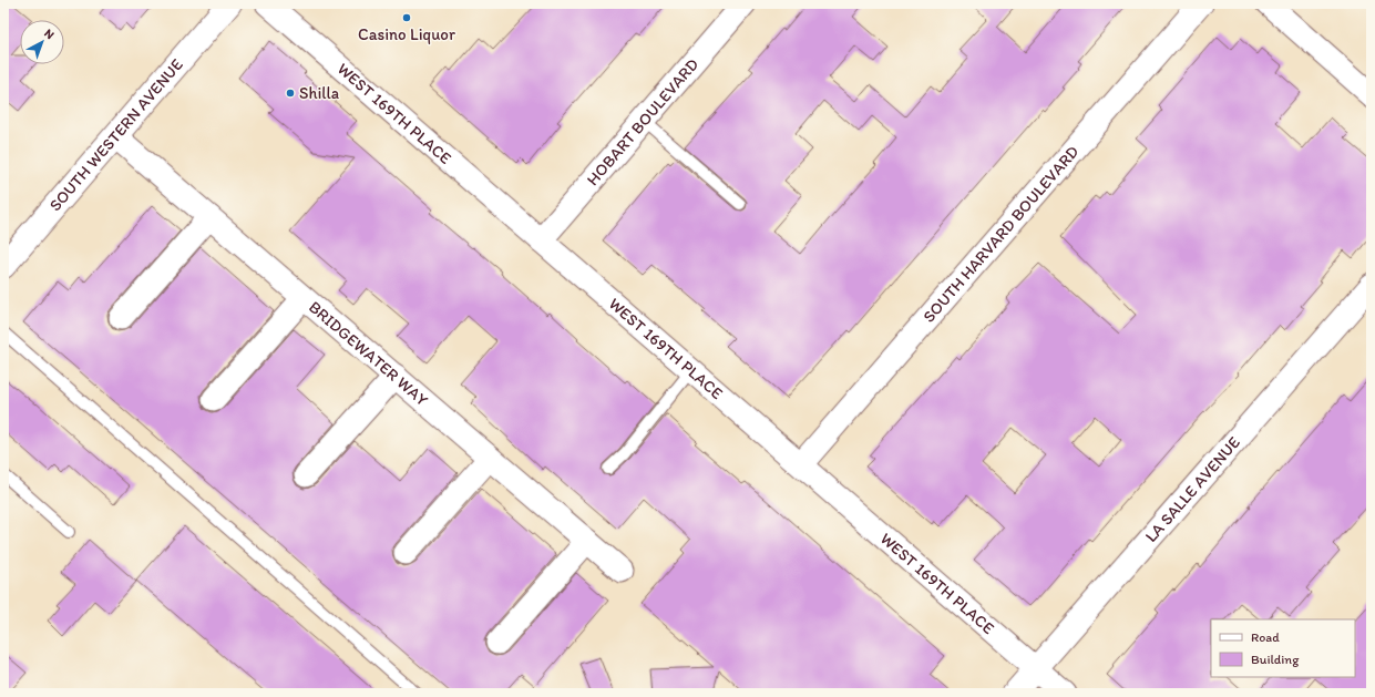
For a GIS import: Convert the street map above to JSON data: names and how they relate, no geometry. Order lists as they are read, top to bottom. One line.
{"streets":{"main road":["SOUTH WESTERN AVENUE"],"street":["WEST 169TH PLACE","HOBART BOULEVARD","SOUTH HARVARD BOULEVARD","BRIDGEWATER WAY","LA SALLE AVENUE"]},"crossings":[["WEST 169TH PLACE","HOBART BOULEVARD"],["WEST 169TH PLACE","SOUTH HARVARD BOULEVARD"],["WEST 169TH PLACE","LA SALLE AVENUE"],["SOUTH WESTERN AVENUE","BRIDGEWATER WAY"]],"places":["Casino Liquor","Shilla"],"legend":["Road","Building"],"north":"top right"}
